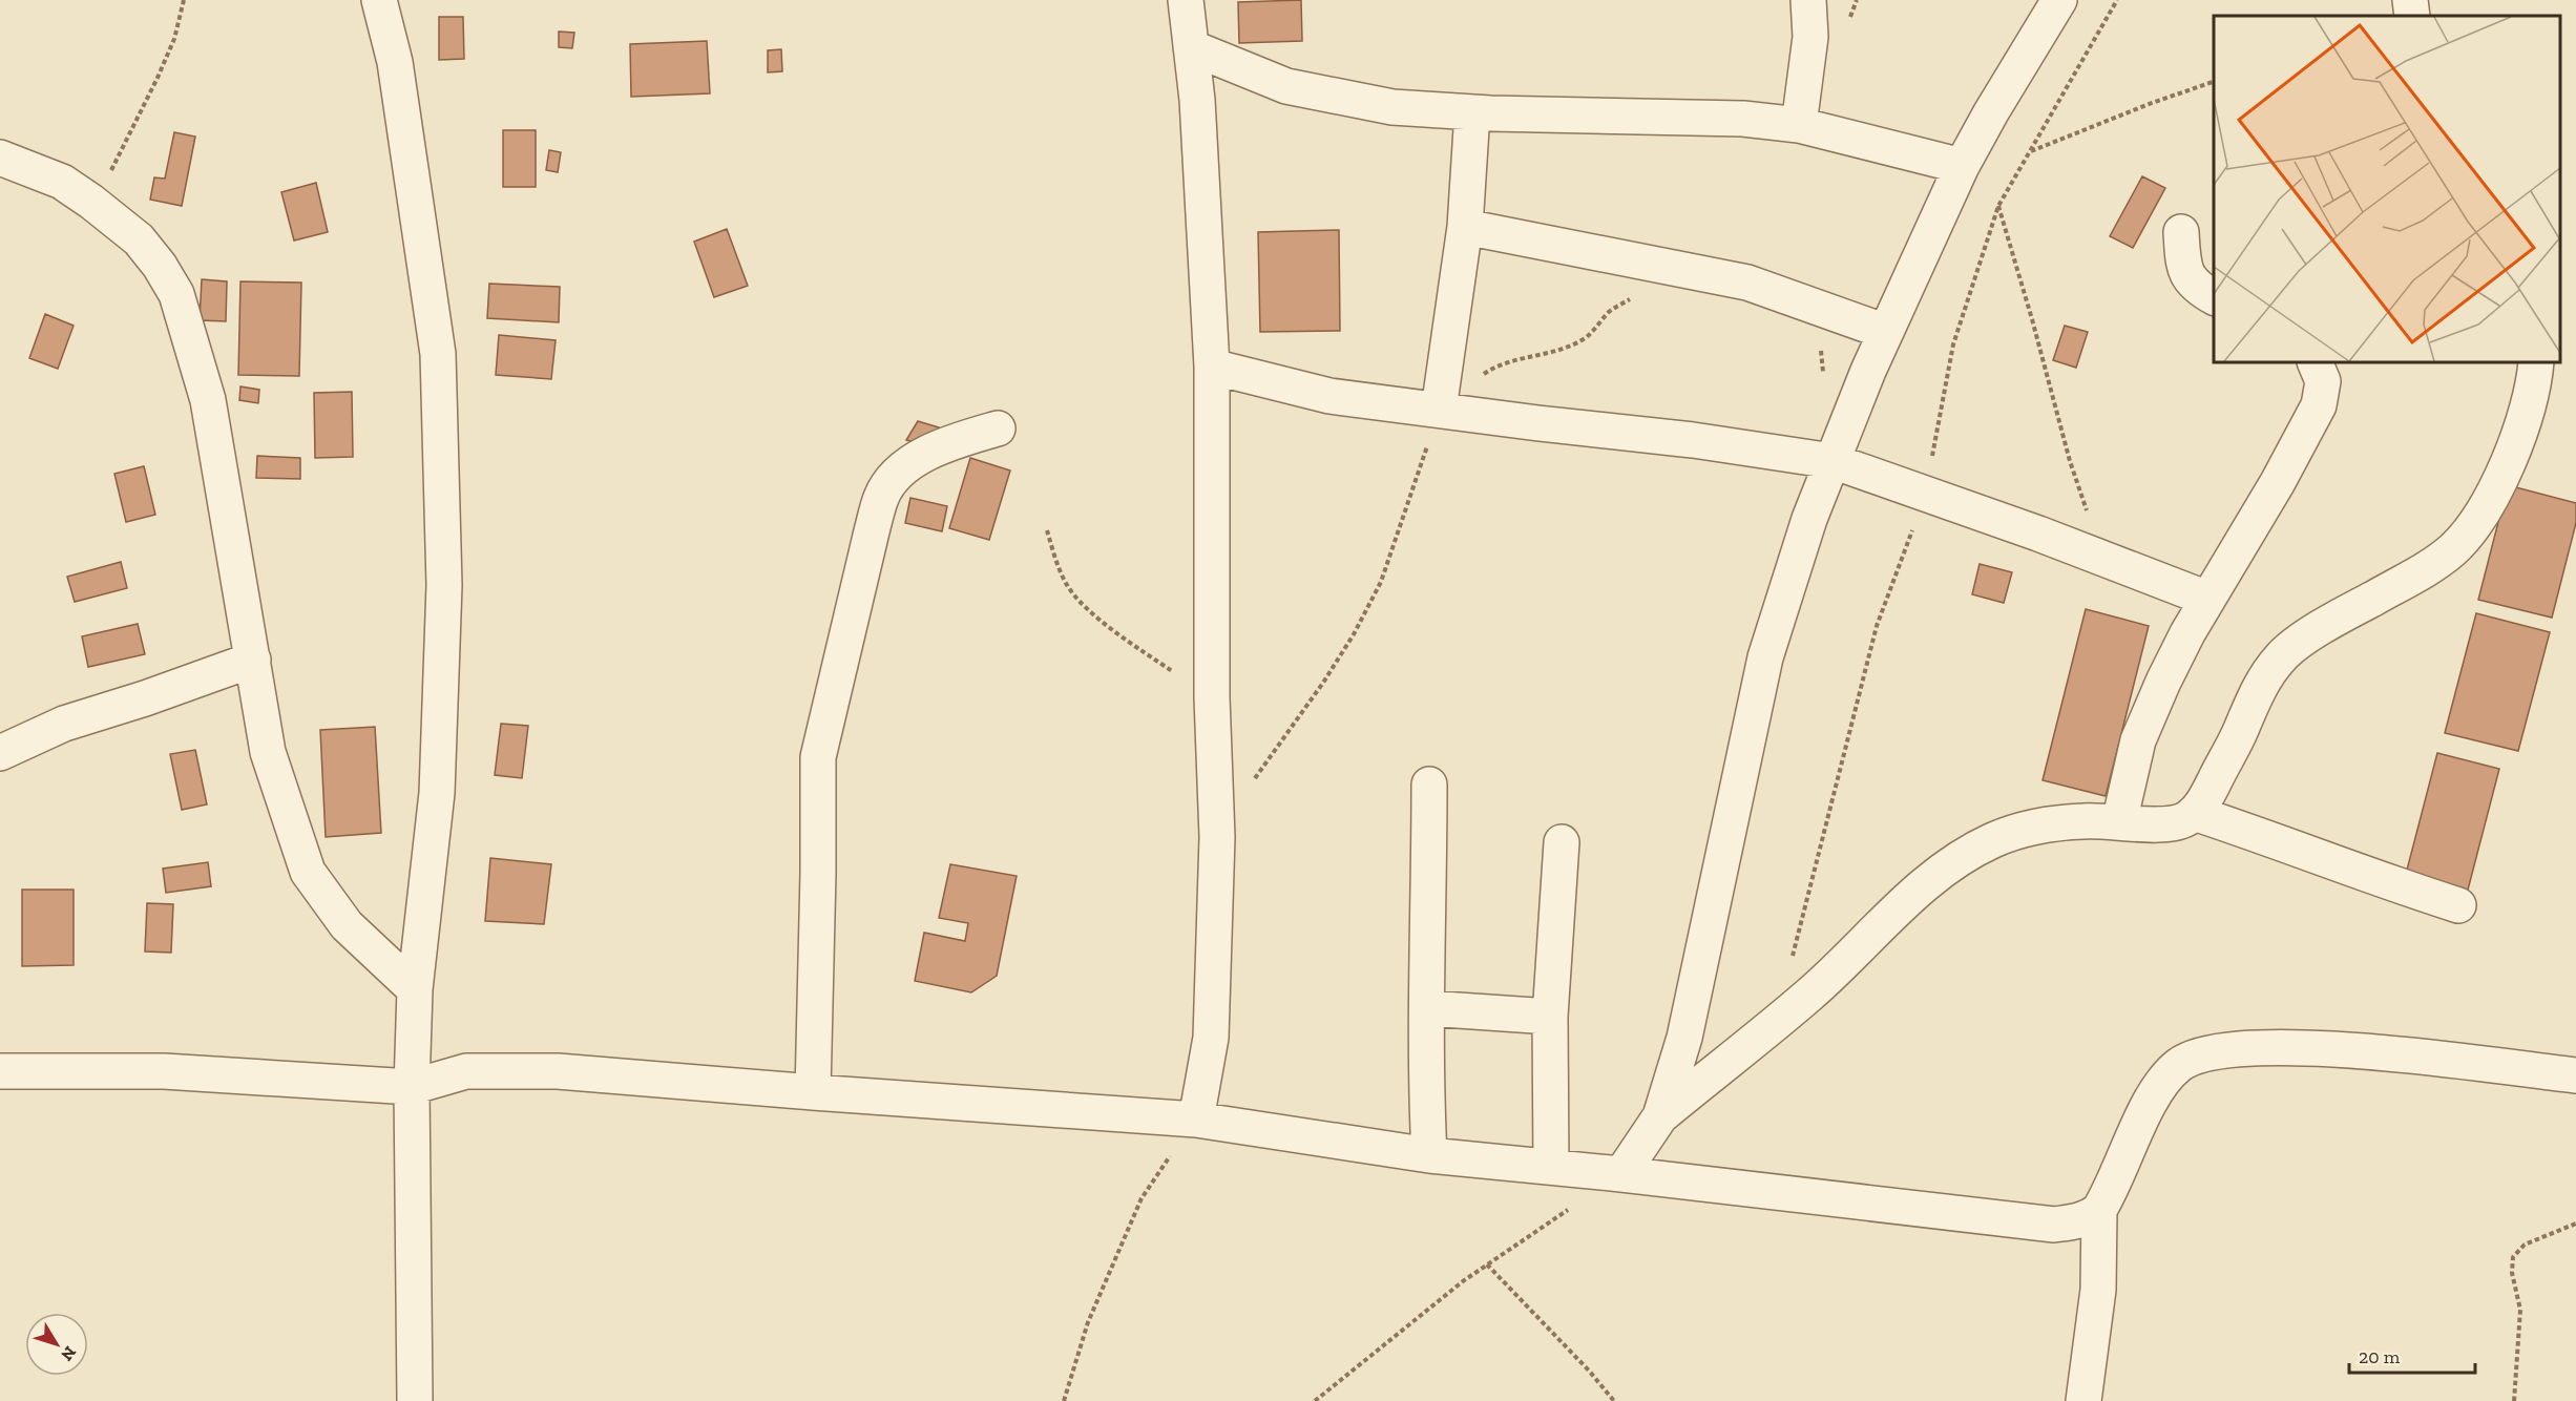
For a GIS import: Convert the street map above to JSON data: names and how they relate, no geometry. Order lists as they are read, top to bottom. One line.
{"scale_bar":"20 m","north":"bottom right"}
